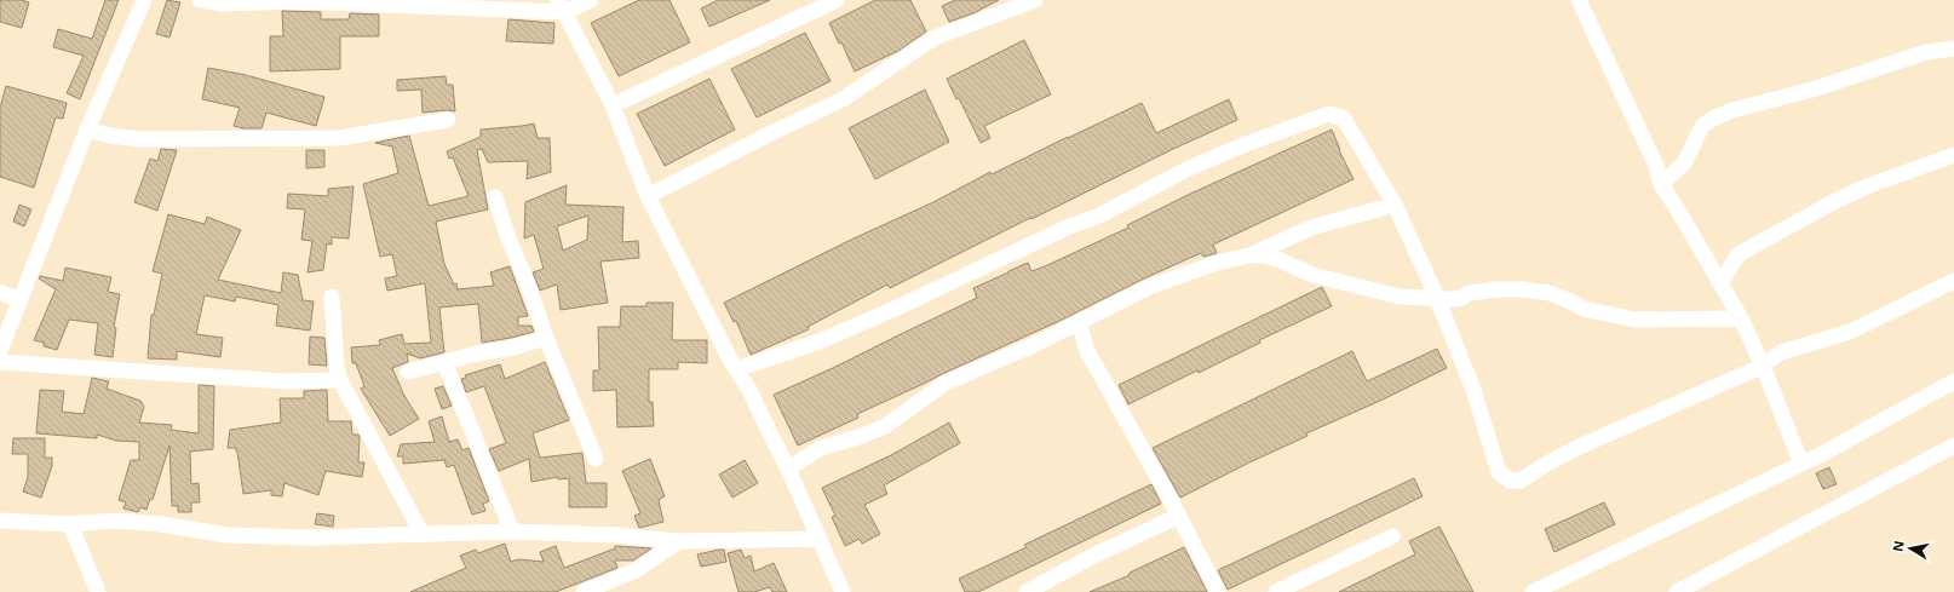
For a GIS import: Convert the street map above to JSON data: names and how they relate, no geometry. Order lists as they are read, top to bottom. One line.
{"north":"left"}
